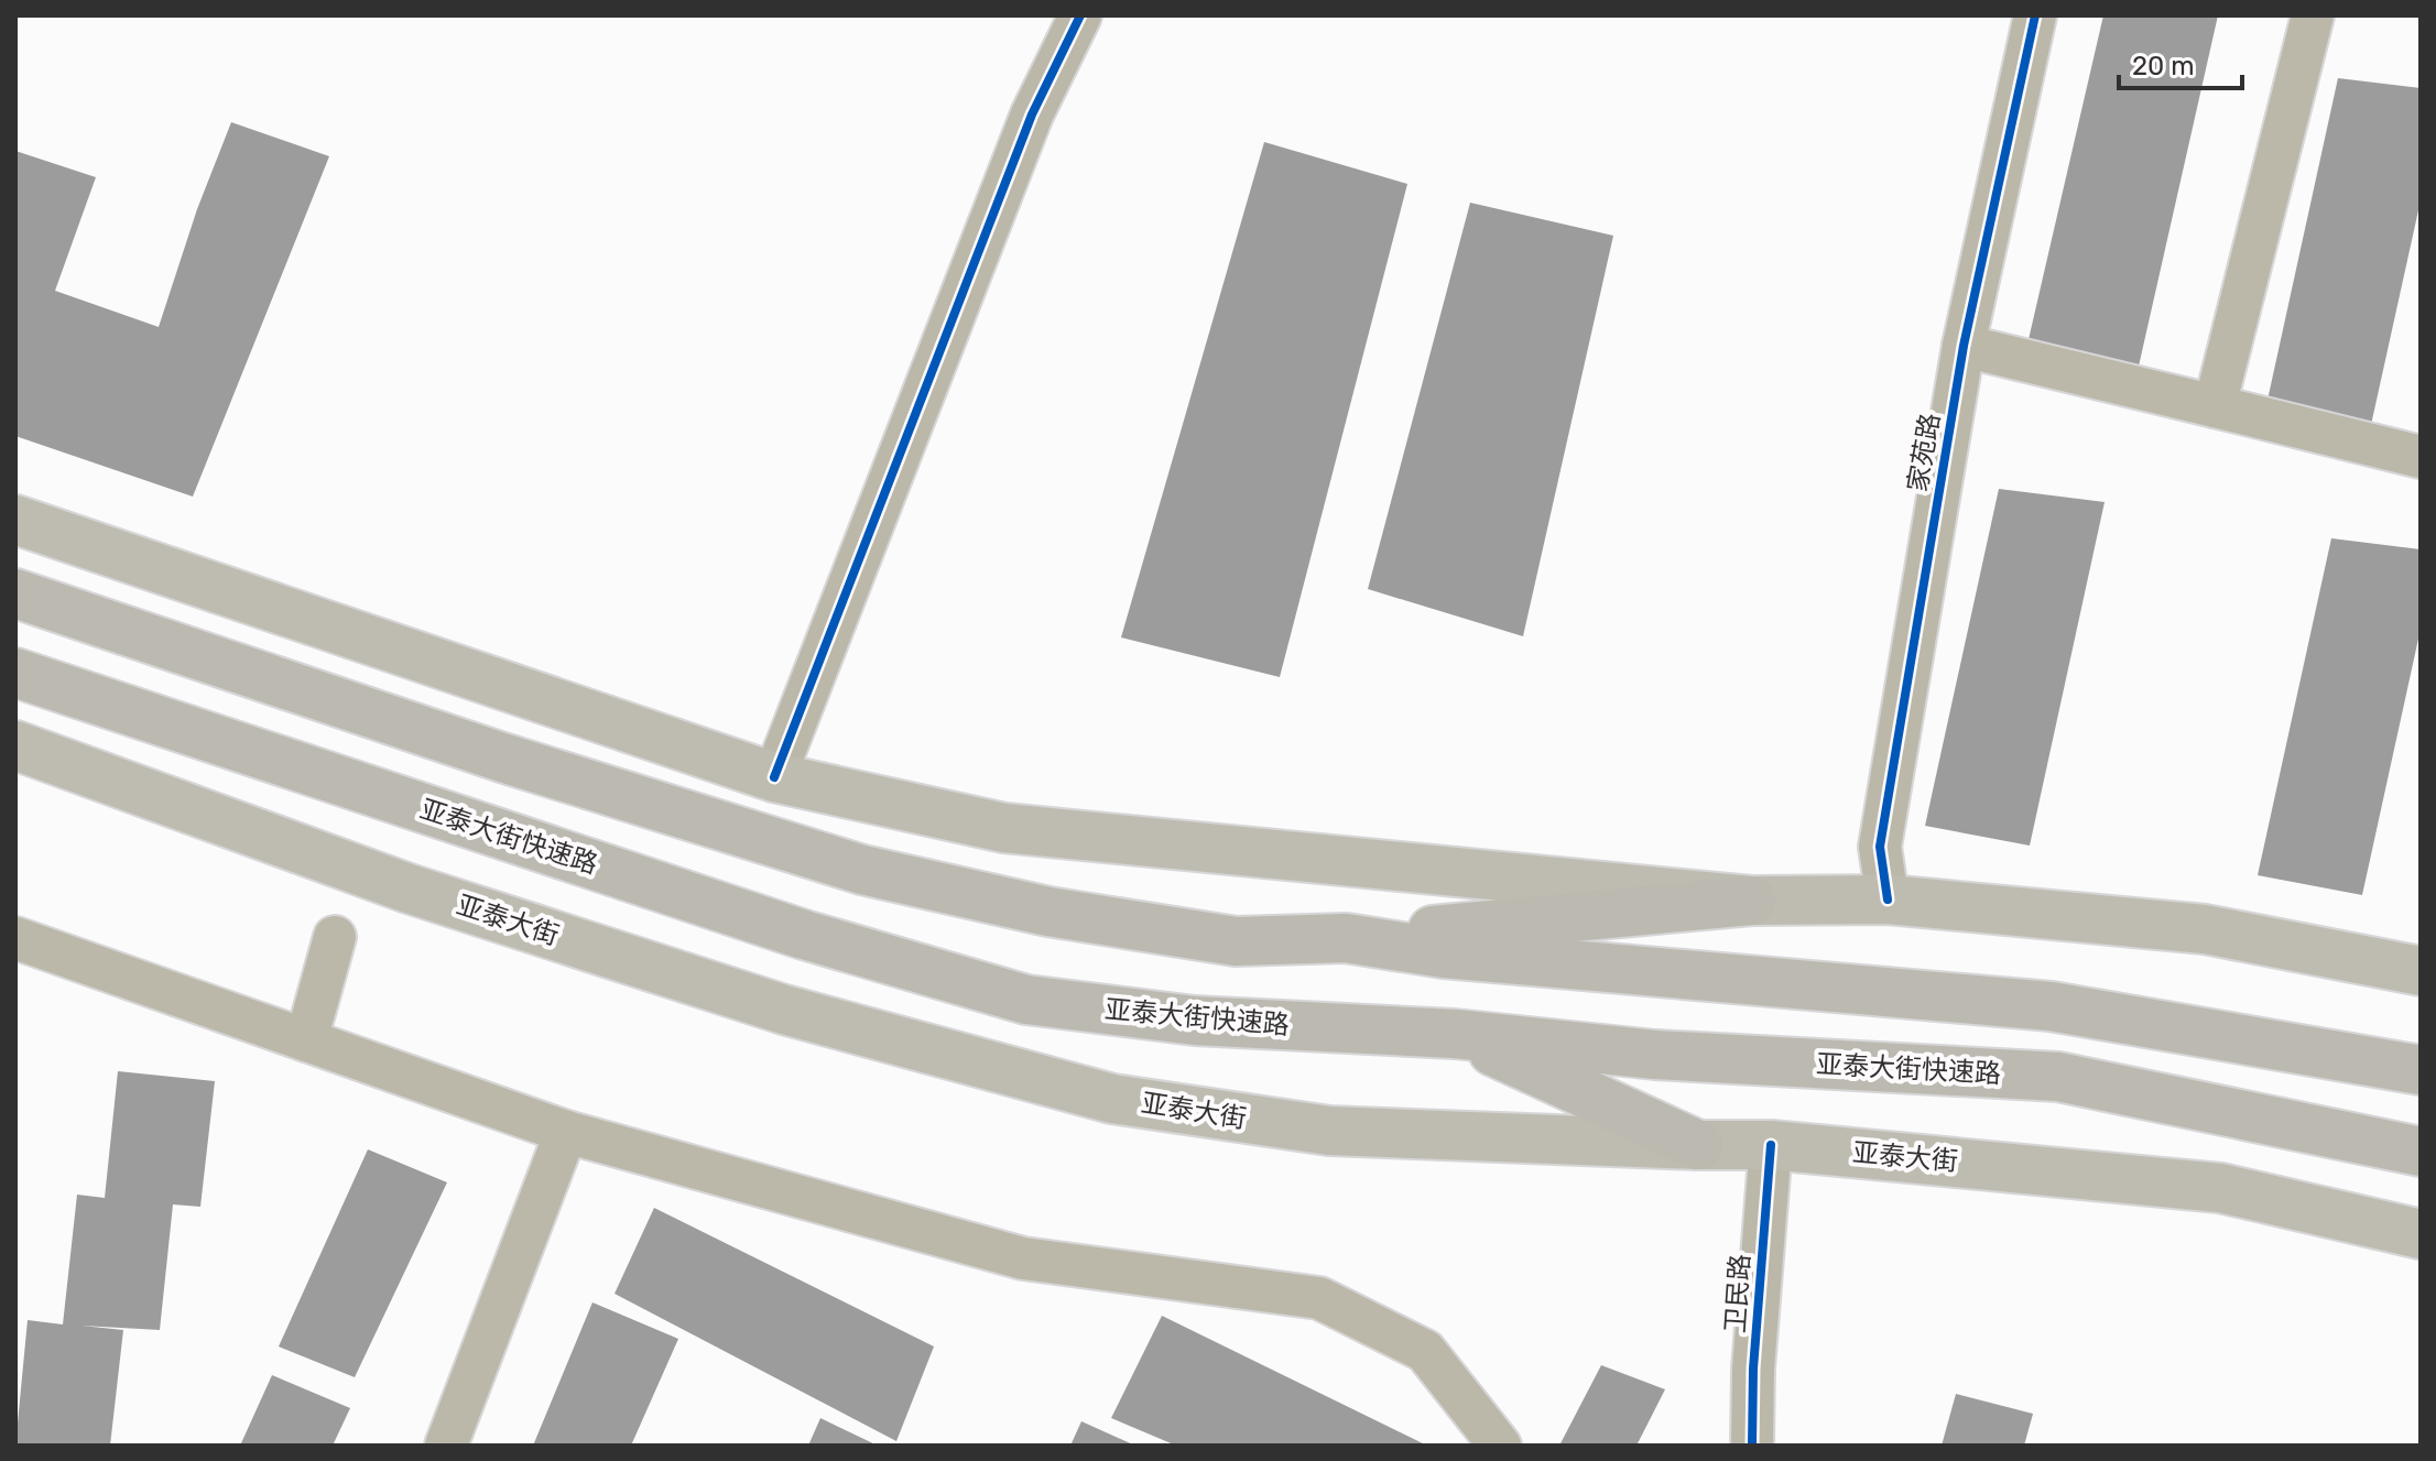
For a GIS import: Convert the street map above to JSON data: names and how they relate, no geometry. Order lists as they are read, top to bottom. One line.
{"streets":{"highway":["亚泰大街快速路"],"main road":["亚泰大街"],"street":["家苑路","卫民路"]},"crossings":[["亚泰大街","卫民路"]],"scale_bar":"20 m"}
